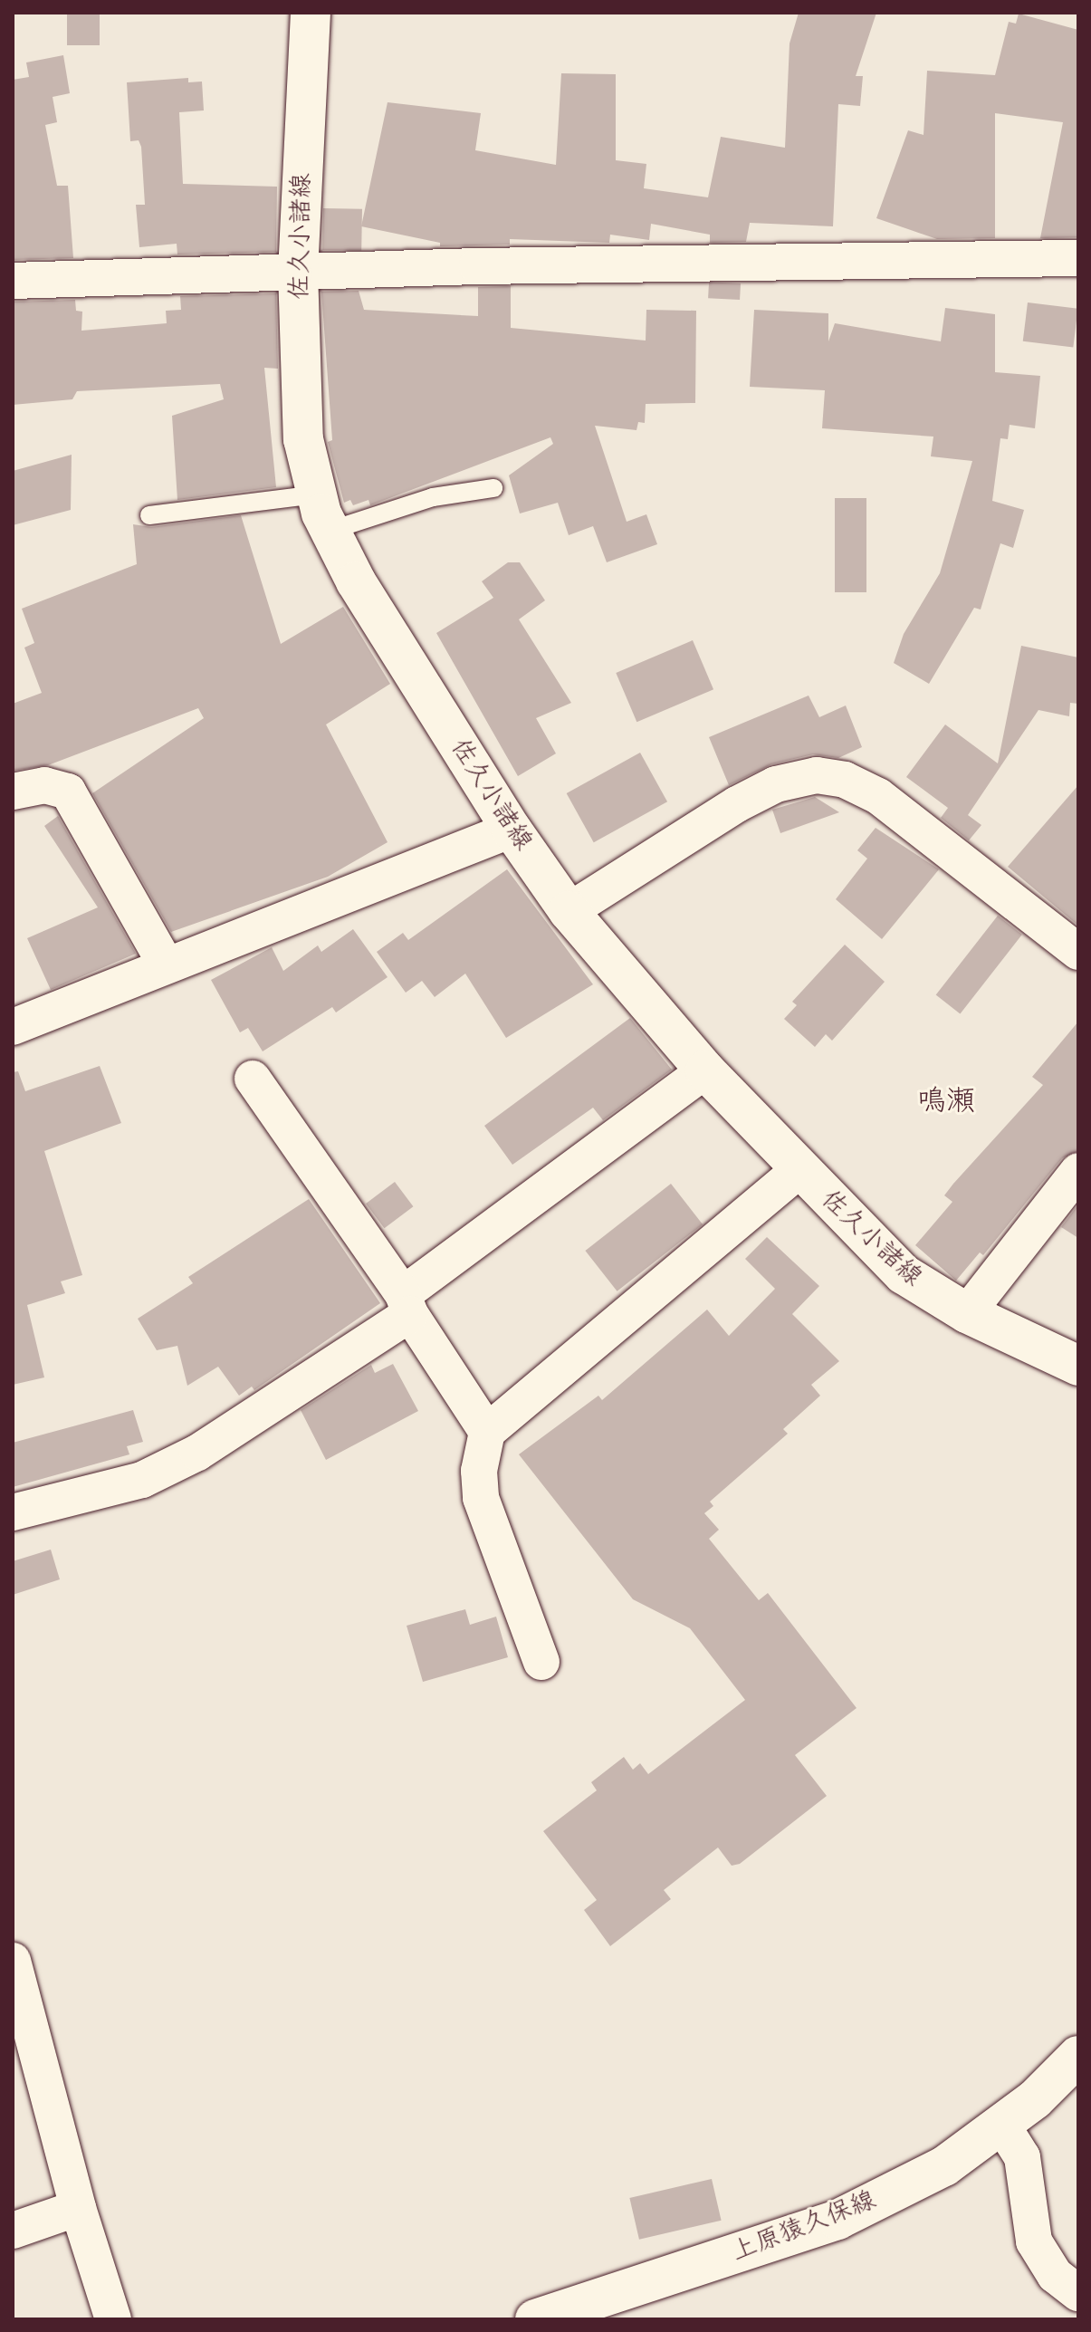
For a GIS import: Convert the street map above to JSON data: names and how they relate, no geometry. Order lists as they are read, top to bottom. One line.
{"streets":{"main road":["佐久小諸線","上原猿久保線"]},"districts":["鳴瀬"]}
